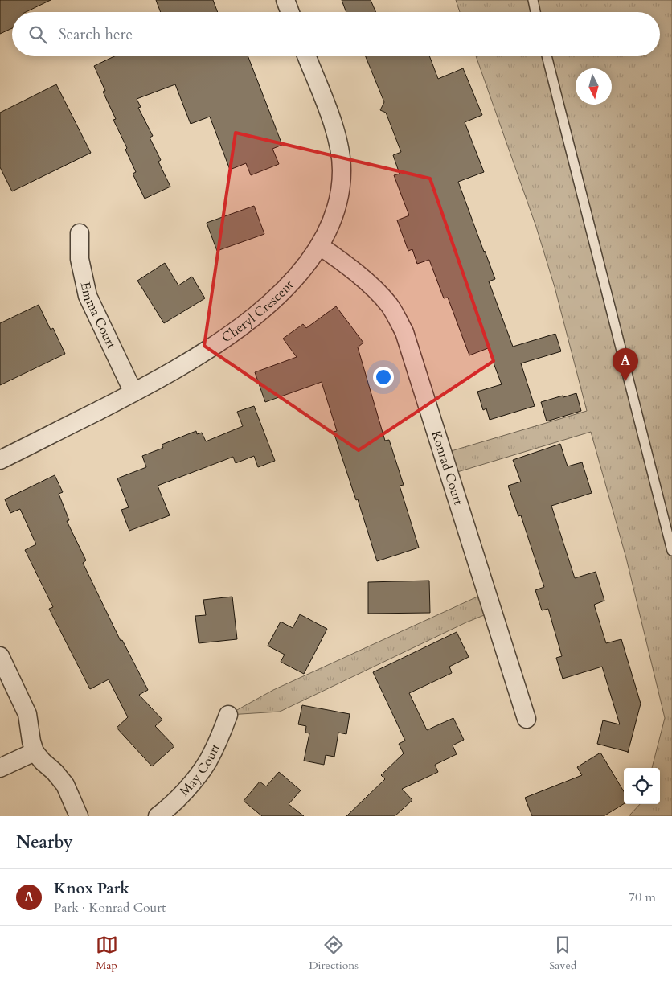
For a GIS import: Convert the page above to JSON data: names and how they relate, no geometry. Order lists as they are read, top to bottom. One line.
{"streets":{"street":["Cheryl Crescent","Emma Court","Konrad Court","May Court"]},"crossings":[["Cheryl Crescent","Emma Court"],["Cheryl Crescent","Konrad Court"]],"north":"bottom","page":{"search":"Search here","pins":"A","heading":"Nearby","list":[{"mark":"A","name":"Knox Park","note":"Park · Konrad Court","value":"70 m"}],"nav":["Map","Directions","Saved"]}}
